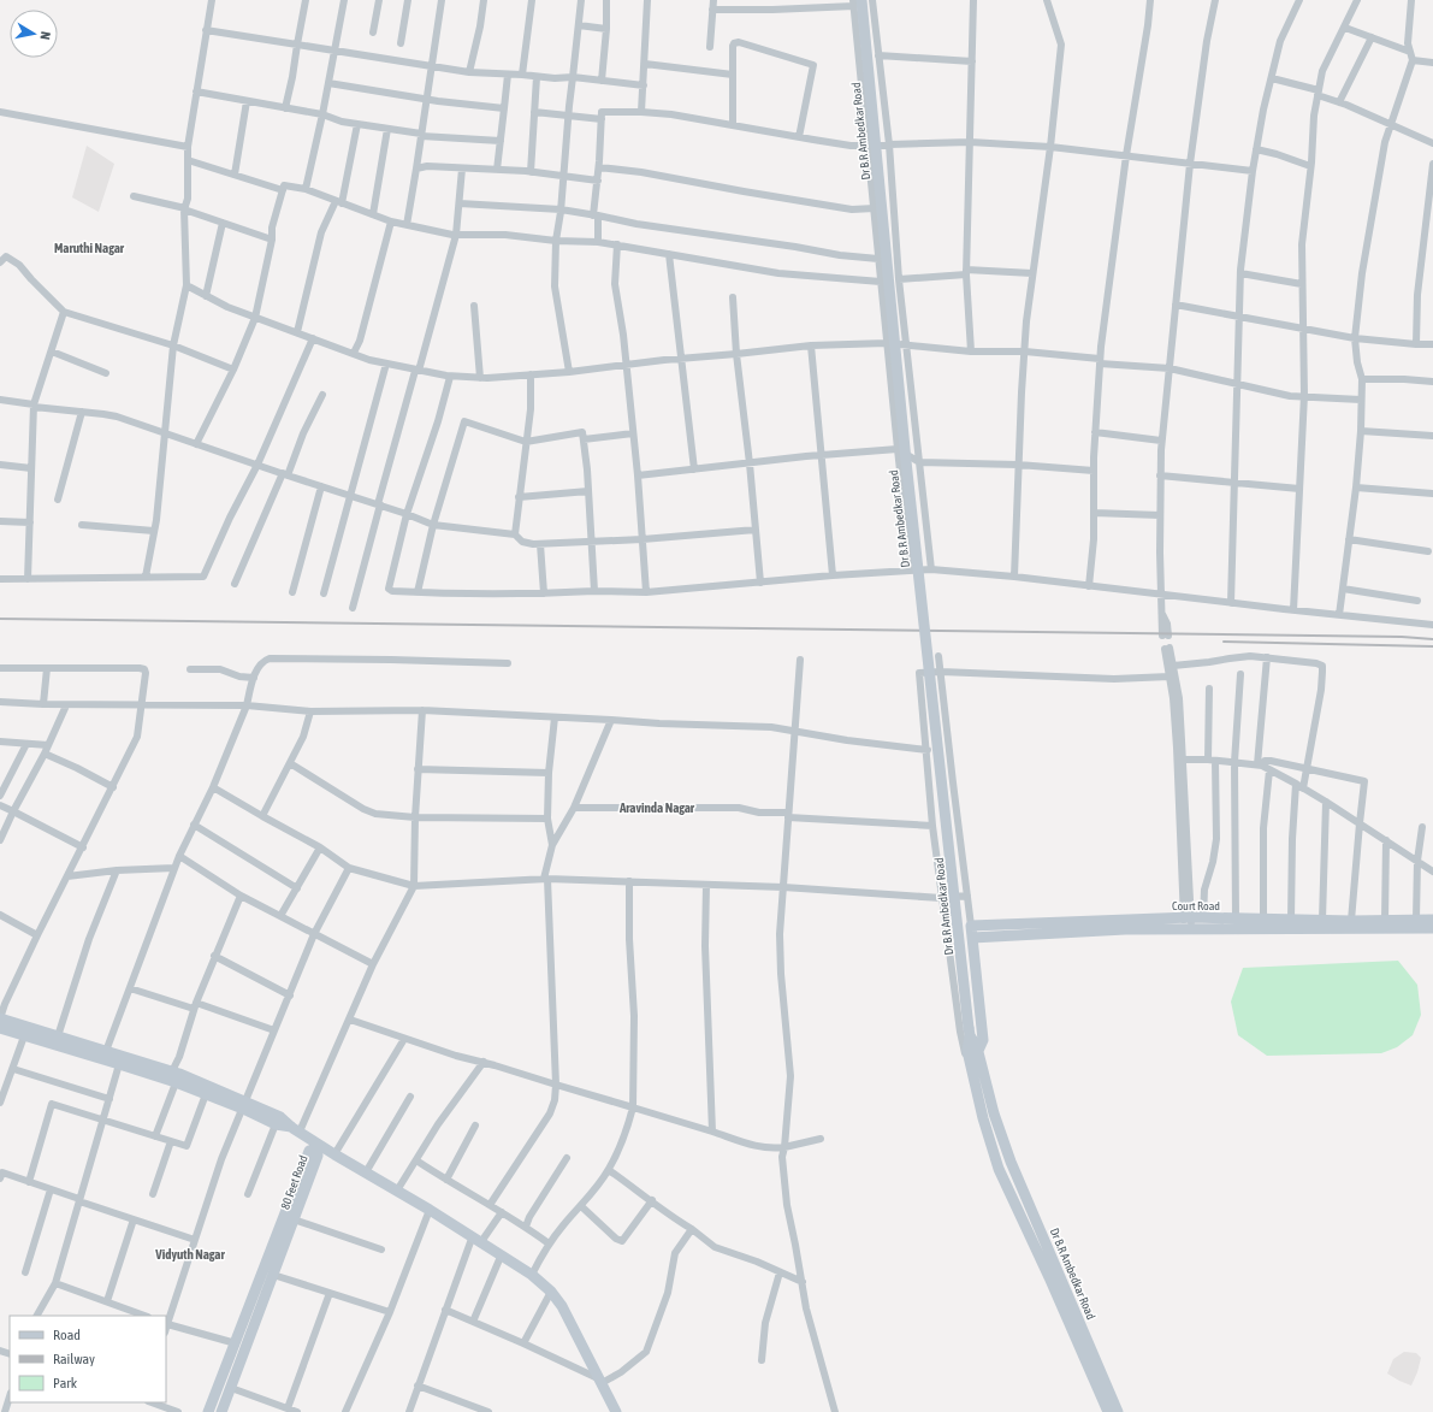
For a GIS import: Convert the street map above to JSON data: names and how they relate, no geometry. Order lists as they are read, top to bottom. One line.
{"streets":{"street":["Dr B.R Ambedkar Road","Court Road","80 Feet Road"]},"districts":["Maruthi Nagar","Aravinda Nagar","Vidyuth Nagar"],"legend":["Road","Railway","Park"],"north":"right"}
